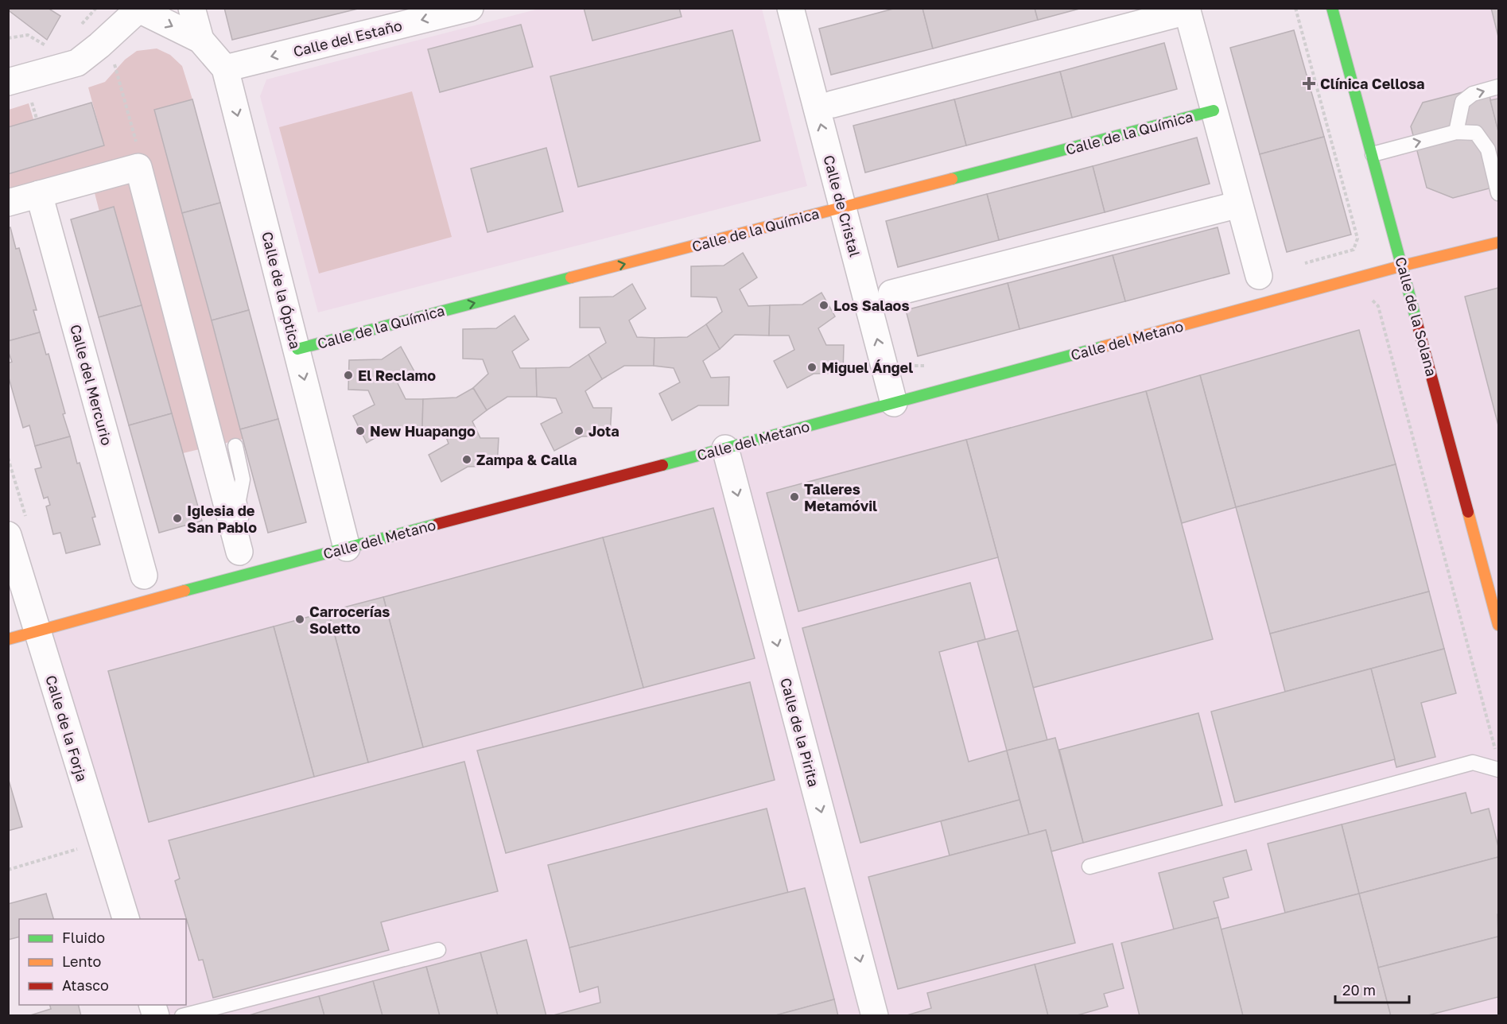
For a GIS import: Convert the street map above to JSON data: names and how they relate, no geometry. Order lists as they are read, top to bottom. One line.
{"streets":{"street":["Calle del Estaño","Calle de la Química","Calle de Cristal","Calle de la Óptica","Calle de la Solana","Calle del Metano","Calle del Mercurio","Calle de la Forja","Calle de la Pirita"]},"crossings":[["Calle del Estaño","Calle de la Óptica"],["Calle de la Química","Calle de Cristal"],["Calle de la Química","Calle de la Óptica"],["Calle de Cristal","Calle del Metano"],["Calle de la Óptica","Calle del Metano"],["Calle de la Solana","Calle del Metano"],["Calle del Metano","Calle de la Forja"],["Calle del Metano","Calle de la Pirita"]],"one_way":["Calle del Estaño","Calle de la Química","Calle de Cristal","Calle de la Pirita"],"places":{"health":["Clínica Cellosa"],"other":["Los Salaos","Miguel Ángel","El Reclamo","New Huapango","Jota","Zampa & Calla","Talleres Metamóvil","Iglesia de San Pablo","Carrocerías Soletto"]},"legend":["Fluido","Lento","Atasco"],"scale_bar":"20 m"}
